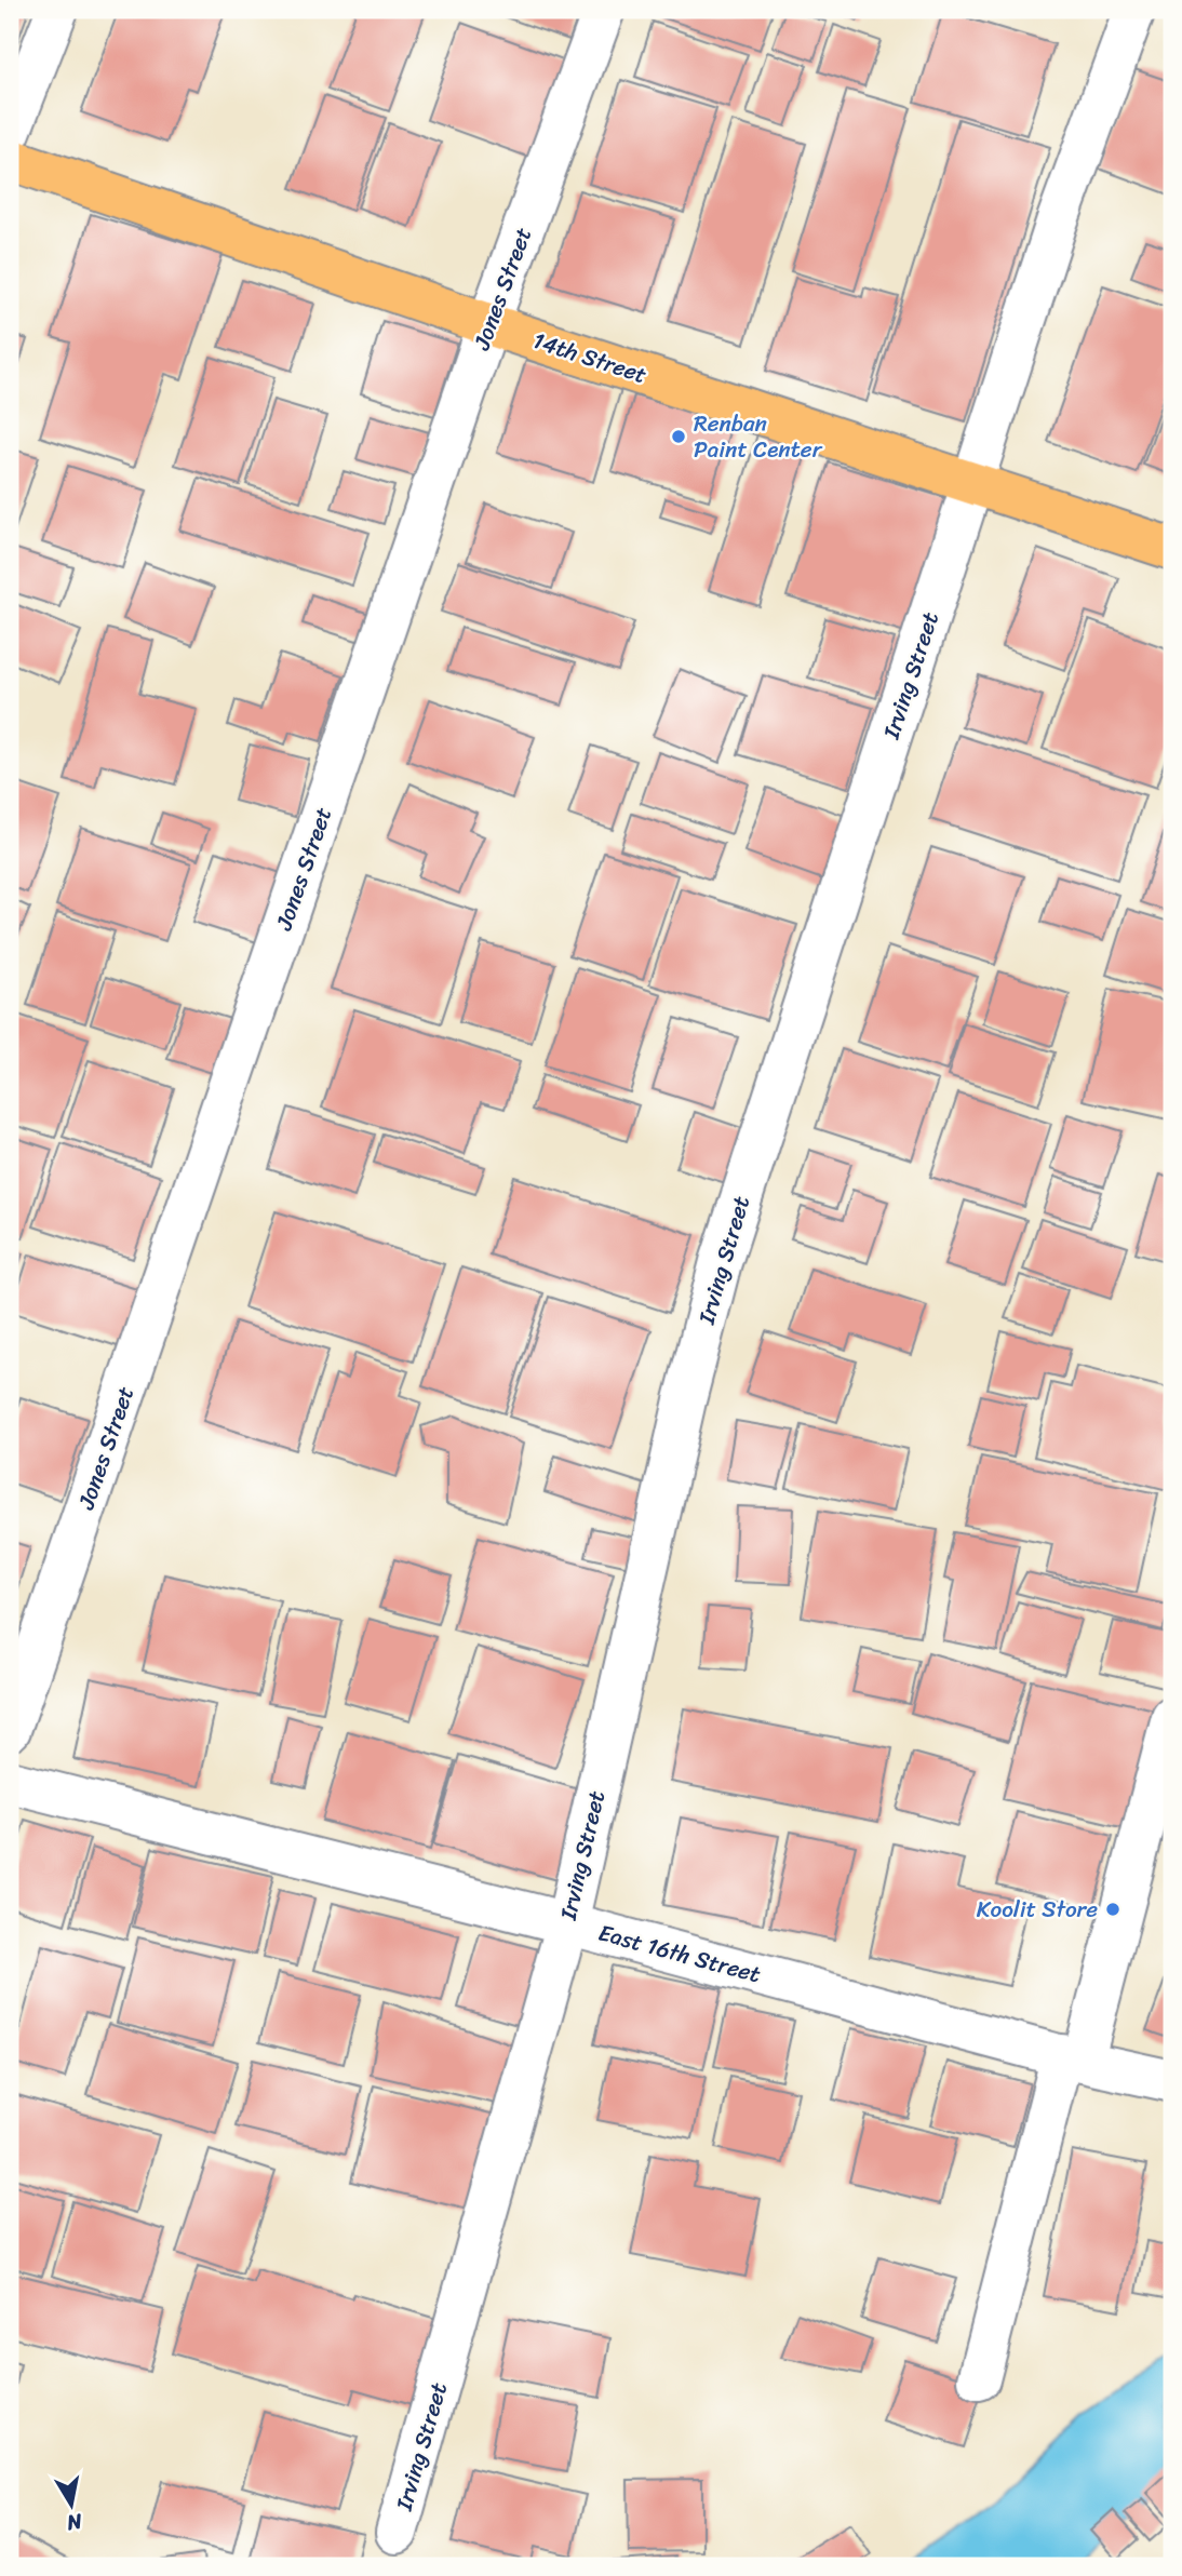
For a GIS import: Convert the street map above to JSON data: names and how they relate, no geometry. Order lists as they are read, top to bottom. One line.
{"streets":{"main road":["14th Street"],"street":["Jones Street","Irving Street","East 16th Street"]},"crossings":[["Jones Street","14th Street"],["14th Street","Irving Street"],["Irving Street","East 16th Street"]],"places":["Renban Paint Center","Koolit Store"],"north":"bottom"}
